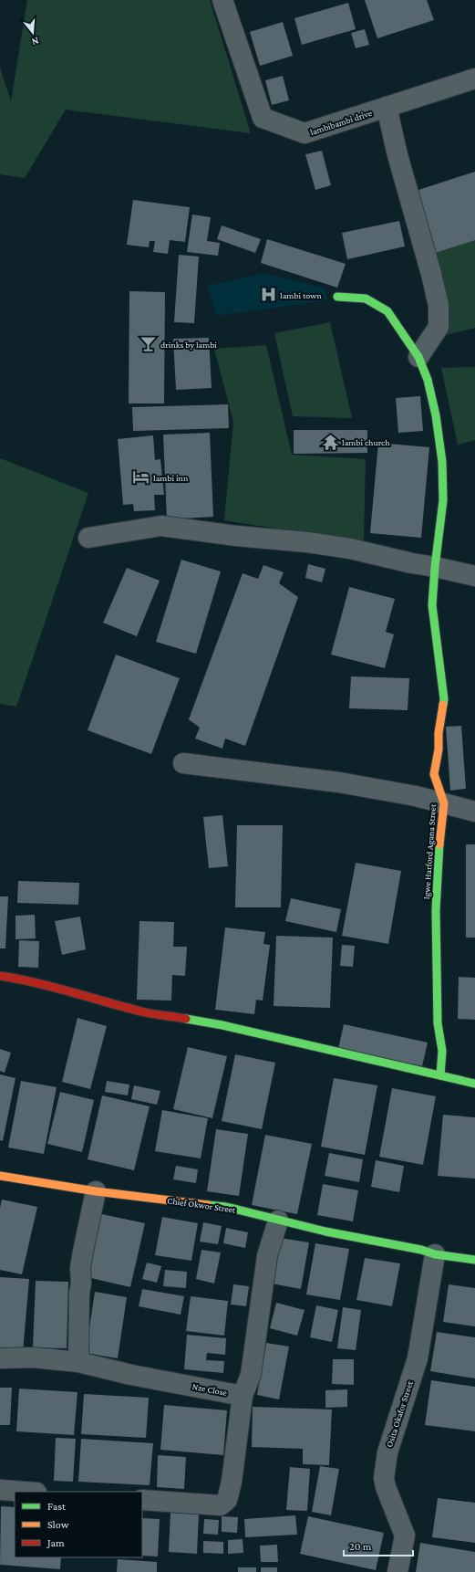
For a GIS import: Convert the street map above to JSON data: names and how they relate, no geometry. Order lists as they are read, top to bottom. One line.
{"streets":{"street":["lambibambi drive","Igwe Harford Agana Street","Chief Okwor Street","Nze Close","Osita Okafor Street"]},"crossings":[["Chief Okwor Street","Osita Okafor Street"]],"places":{"hospital":["lambi town"],"bar":["drinks by lambi"],"temple":["lambi church"],"hotel":["lambi inn"]},"legend":["Fast","Slow","Jam"],"scale_bar":"20 m","north":"bottom"}
